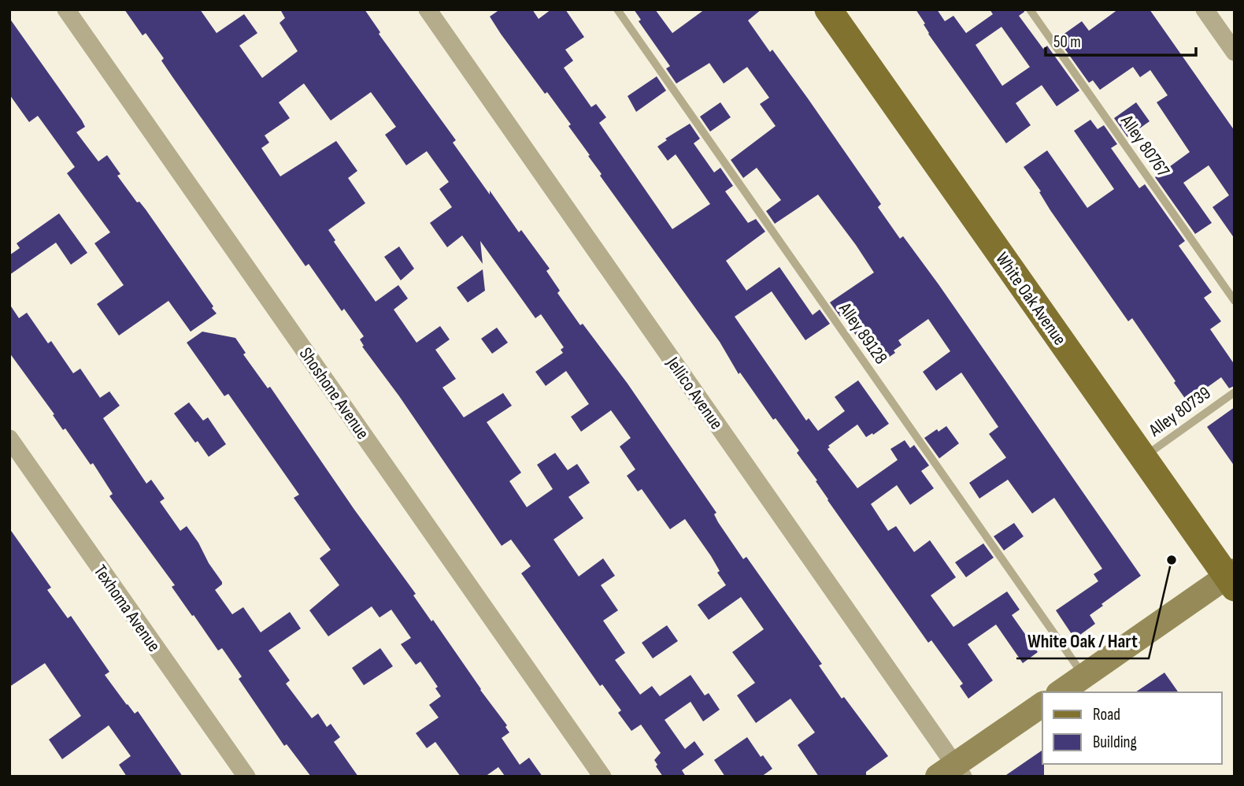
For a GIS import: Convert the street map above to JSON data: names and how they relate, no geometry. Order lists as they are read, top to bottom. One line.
{"streets":{"main road":["White Oak Avenue"],"street":["Shoshone Avenue","Jellico Avenue","Texhoma Avenue"],"lane":["Alley 80767","Alley 89128","Alley 80739"]},"crossings":[["White Oak Avenue","Alley 80739"]],"places":["White Oak / Hart"],"legend":["Road","Building"],"scale_bar":"50 m"}
